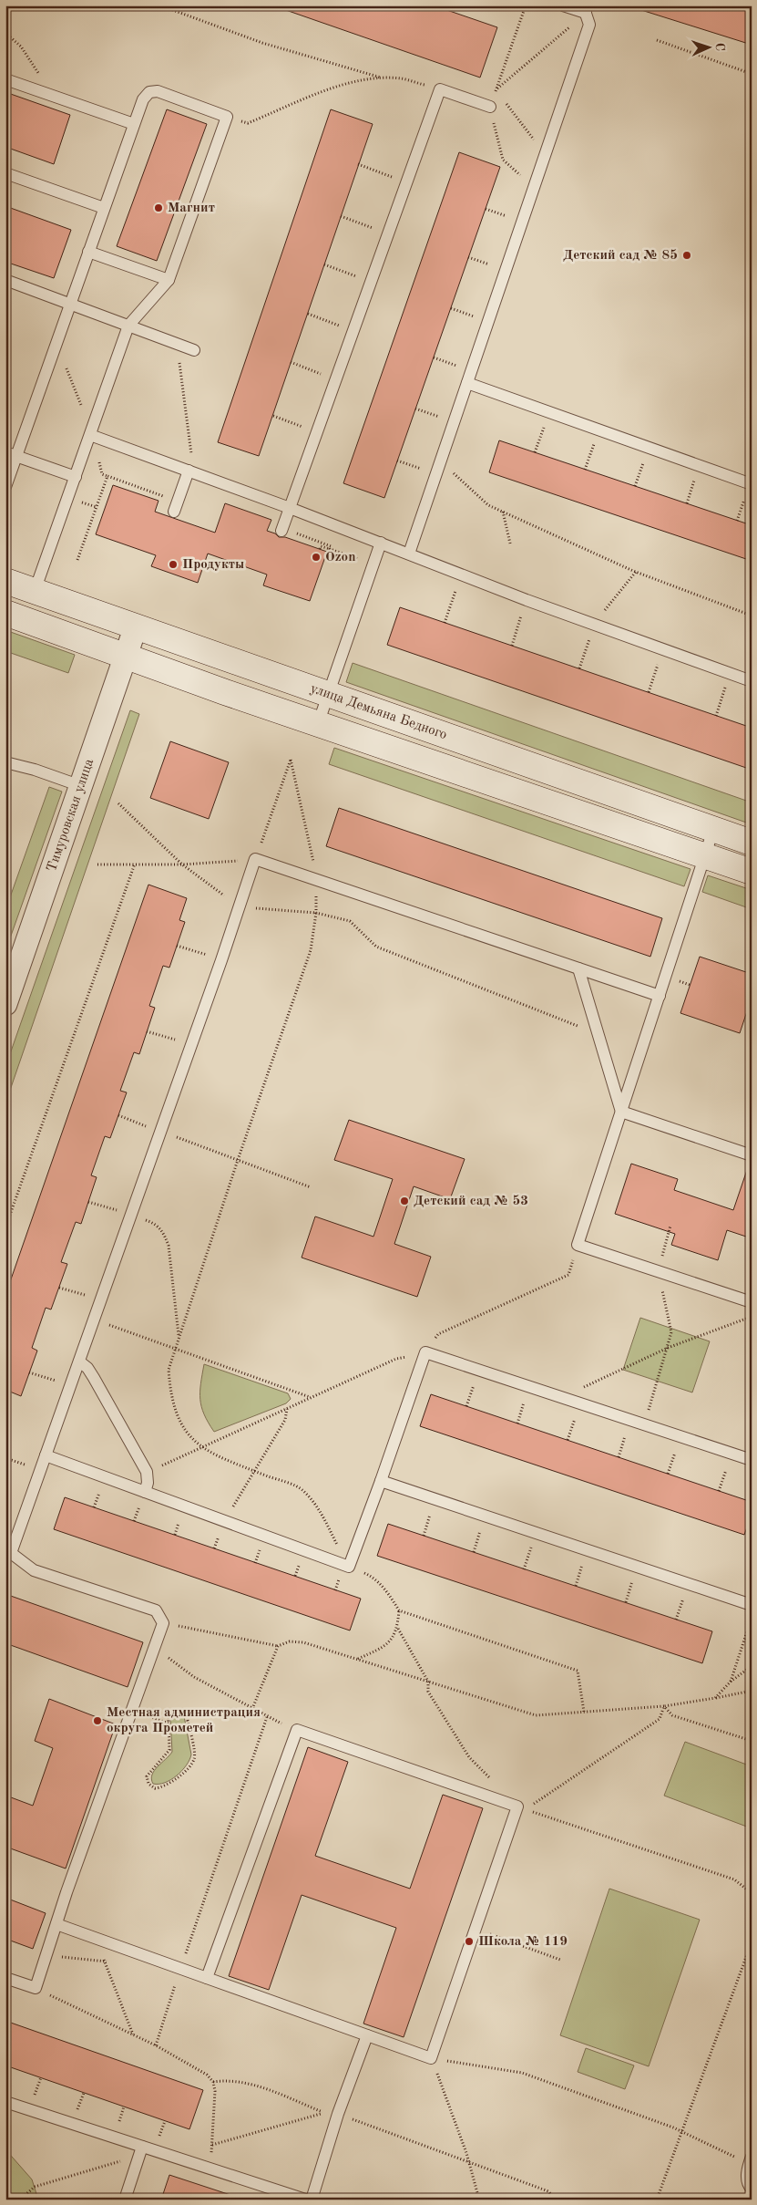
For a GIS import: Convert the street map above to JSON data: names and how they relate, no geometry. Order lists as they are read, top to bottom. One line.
{"streets":{"street":["улица Демьяна Бедного","Тимуровская улица"]},"crossings":[["улица Демьяна Бедного","Тимуровская улица"]],"places":["Магнит","Детский сад № 85","Ozon","Продукты","Детский сад № 53","Местная администрация округа Прометей","Школа № 119"],"north":"right"}
